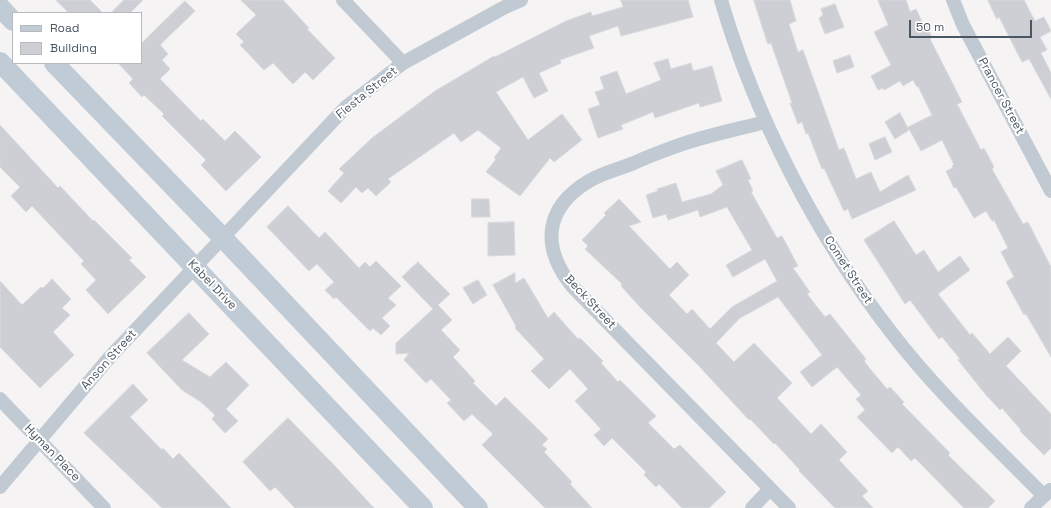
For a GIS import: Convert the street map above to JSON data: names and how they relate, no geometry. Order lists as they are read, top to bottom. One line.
{"streets":{"street":["Fiesta Street","Prancer Street","Comet Street","Kabel Drive","Beck Street","Anson Street","Hyman Place"]},"crossings":[["Fiesta Street","Anson Street"],["Comet Street","Beck Street"],["Kabel Drive","Anson Street"],["Anson Street","Hyman Place"]],"legend":["Road","Building"],"scale_bar":"50 m"}
